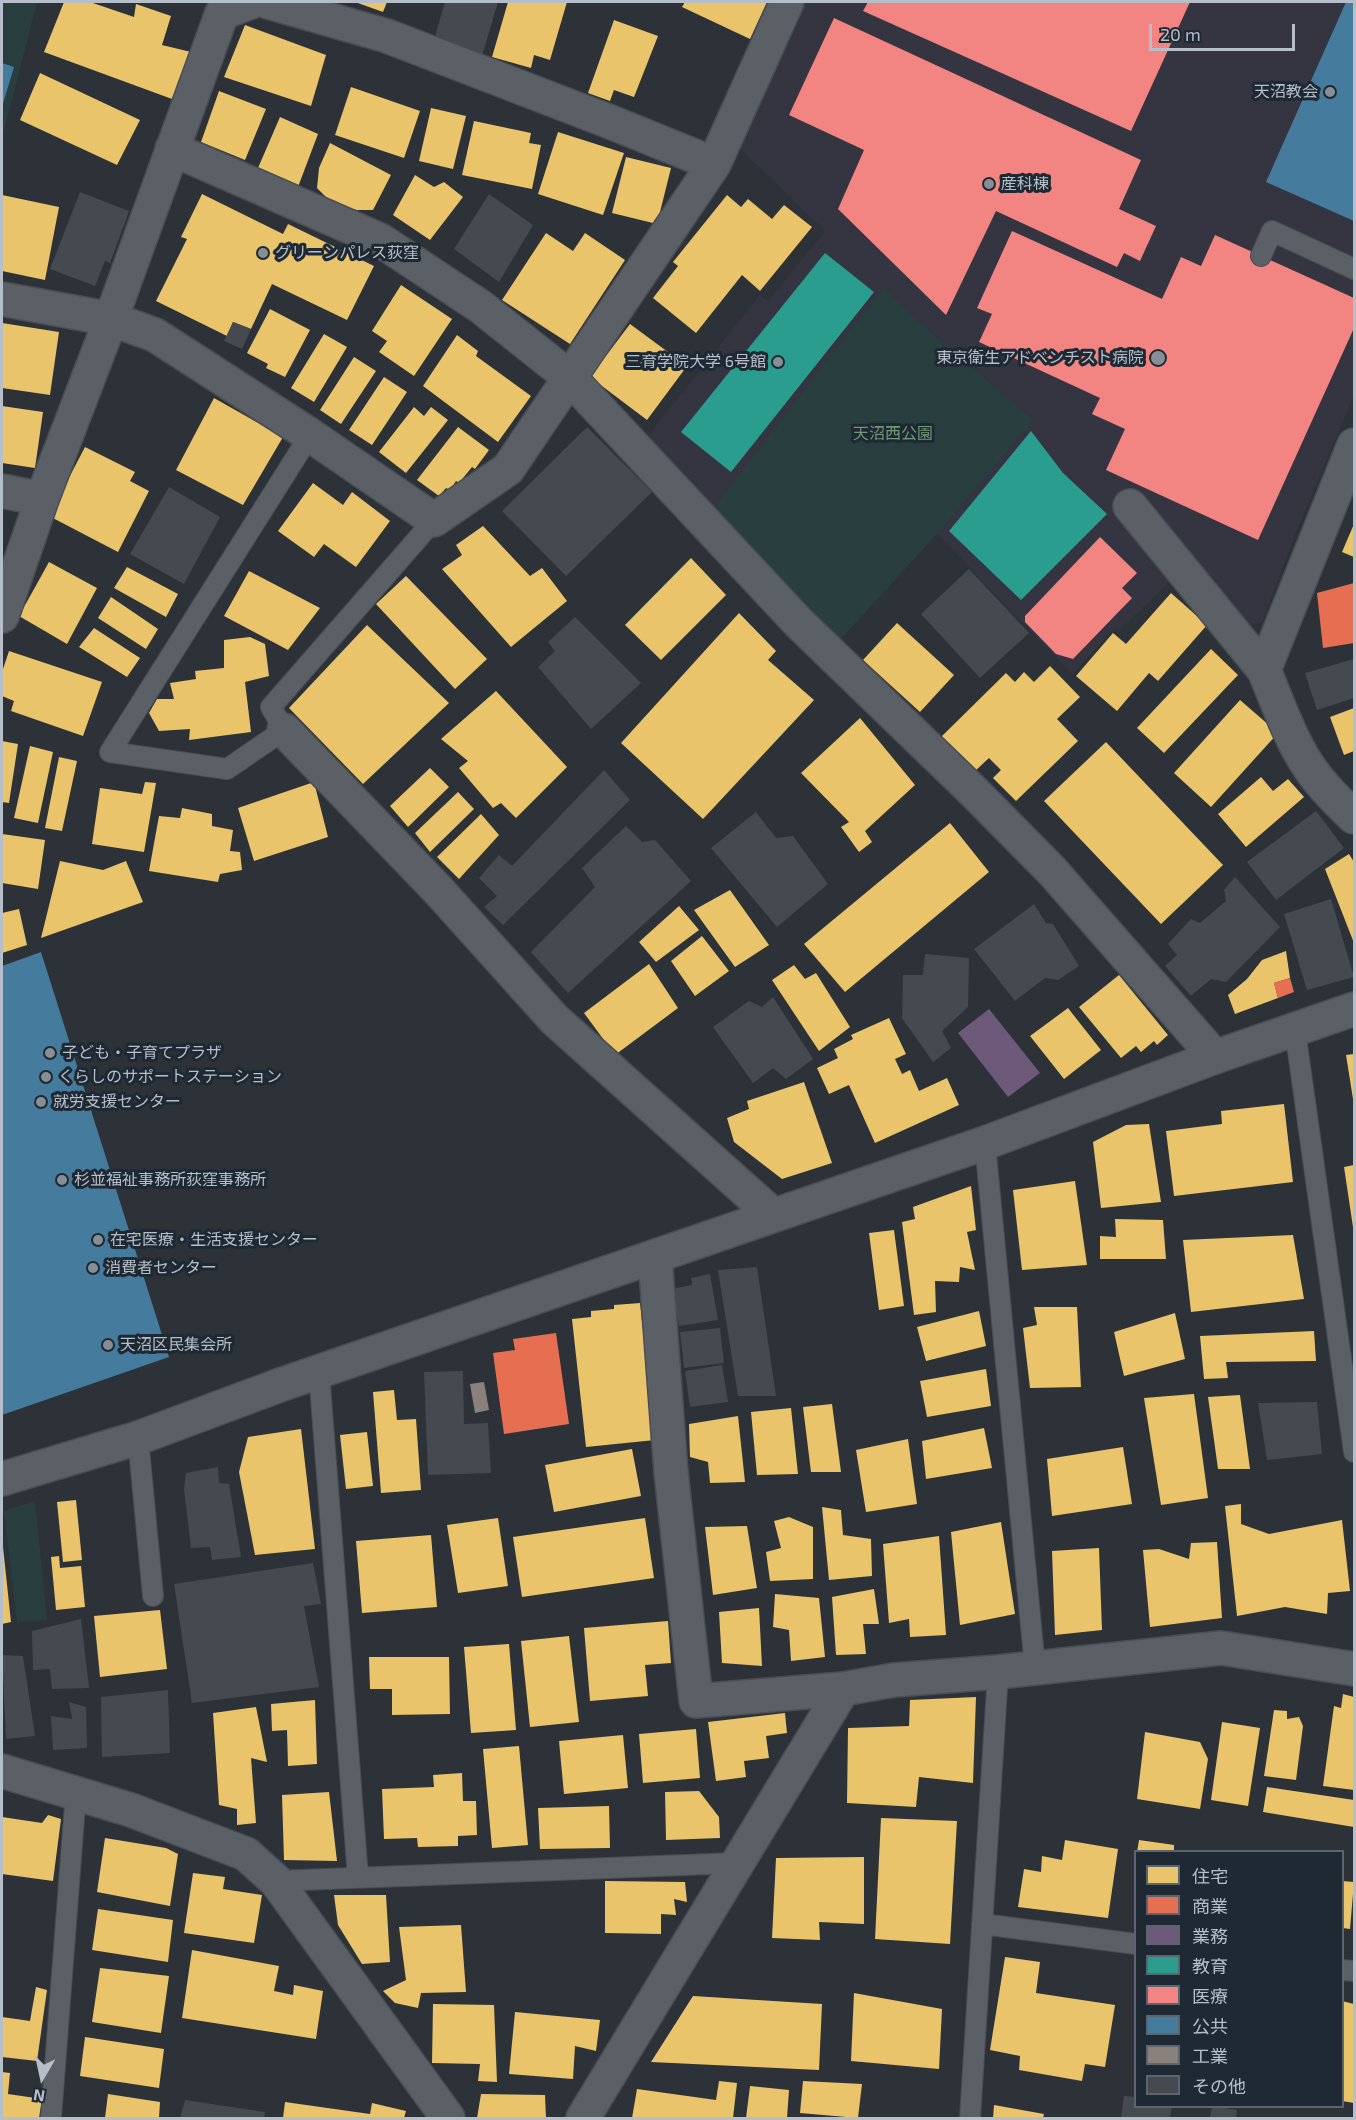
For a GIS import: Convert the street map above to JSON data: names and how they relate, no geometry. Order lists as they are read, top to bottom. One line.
{"parks":["天沼西公園"],"places":["天沼教会","産科棟","グリーンパレス荻窪","東京衛生アドベンチスト病院","三育学院大学 6号館","子ども・子育てプラザ","くらしのサポートステーション","就労支援センター","杉並福祉事務所荻窪事務所","在宅医療・生活支援センター","消費者センター","天沼区民集会所"],"legend":["住宅","商業","業務","教育","医療","公共","工業","その他"],"scale_bar":"20 m","north":"bottom"}
